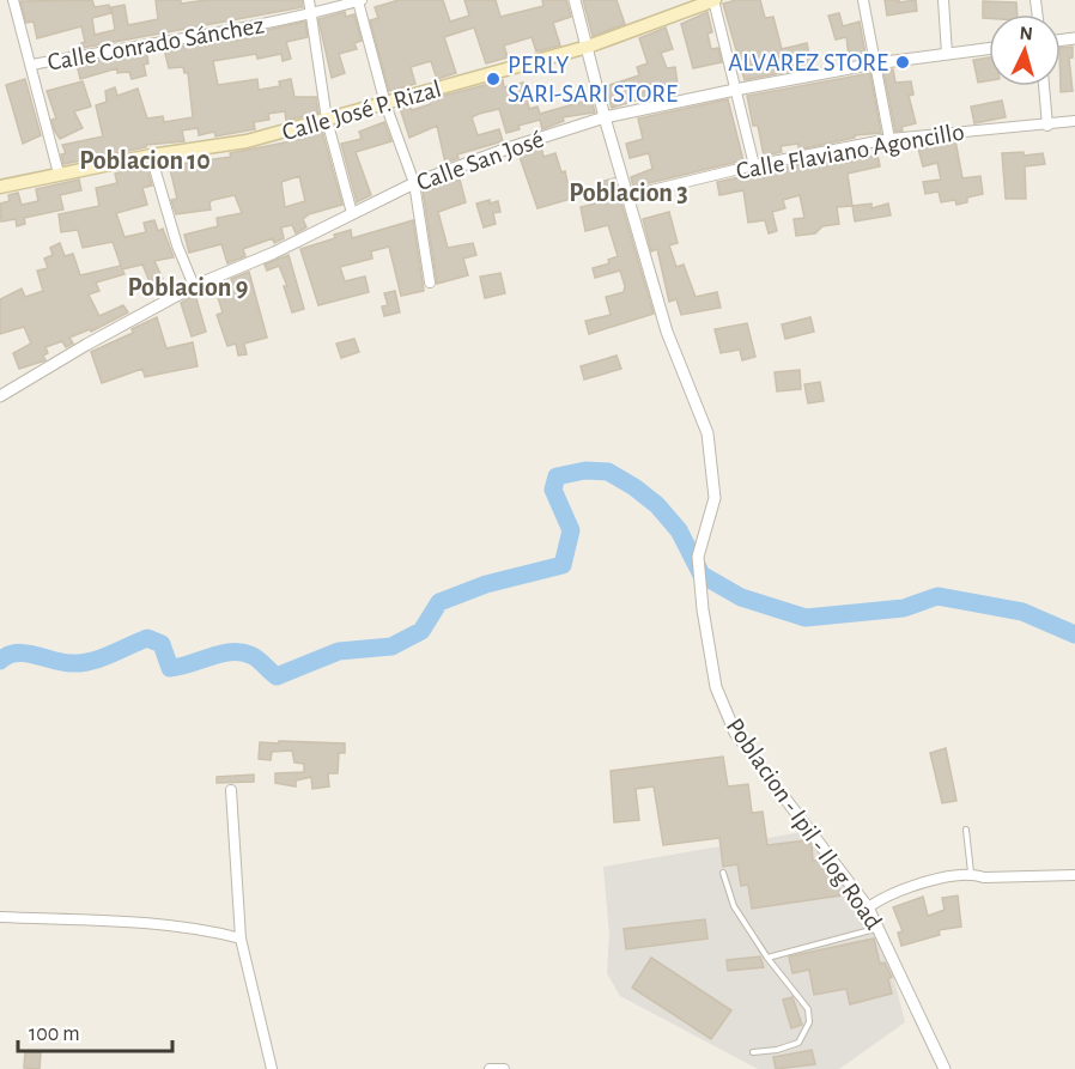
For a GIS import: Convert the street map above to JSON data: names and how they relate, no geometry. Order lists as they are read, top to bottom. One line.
{"streets":{"main road":["Calle José P. Rizal"],"street":["Calle Conrado Sánchez","Calle Flaviano Agoncillo","Calle San José","Poblacion - Ipil - Ilog Road"]},"crossings":[["Calle José P. Rizal","Poblacion - Ipil - Ilog Road"],["Calle Flaviano Agoncillo","Poblacion - Ipil - Ilog Road"],["Calle San José","Poblacion - Ipil - Ilog Road"]],"districts":["Poblacion 10","Poblacion 3","Poblacion 9"],"places":["ALVAREZ STORE","PERLY SARI-SARI STORE"],"scale_bar":"100 m","north":"top"}
